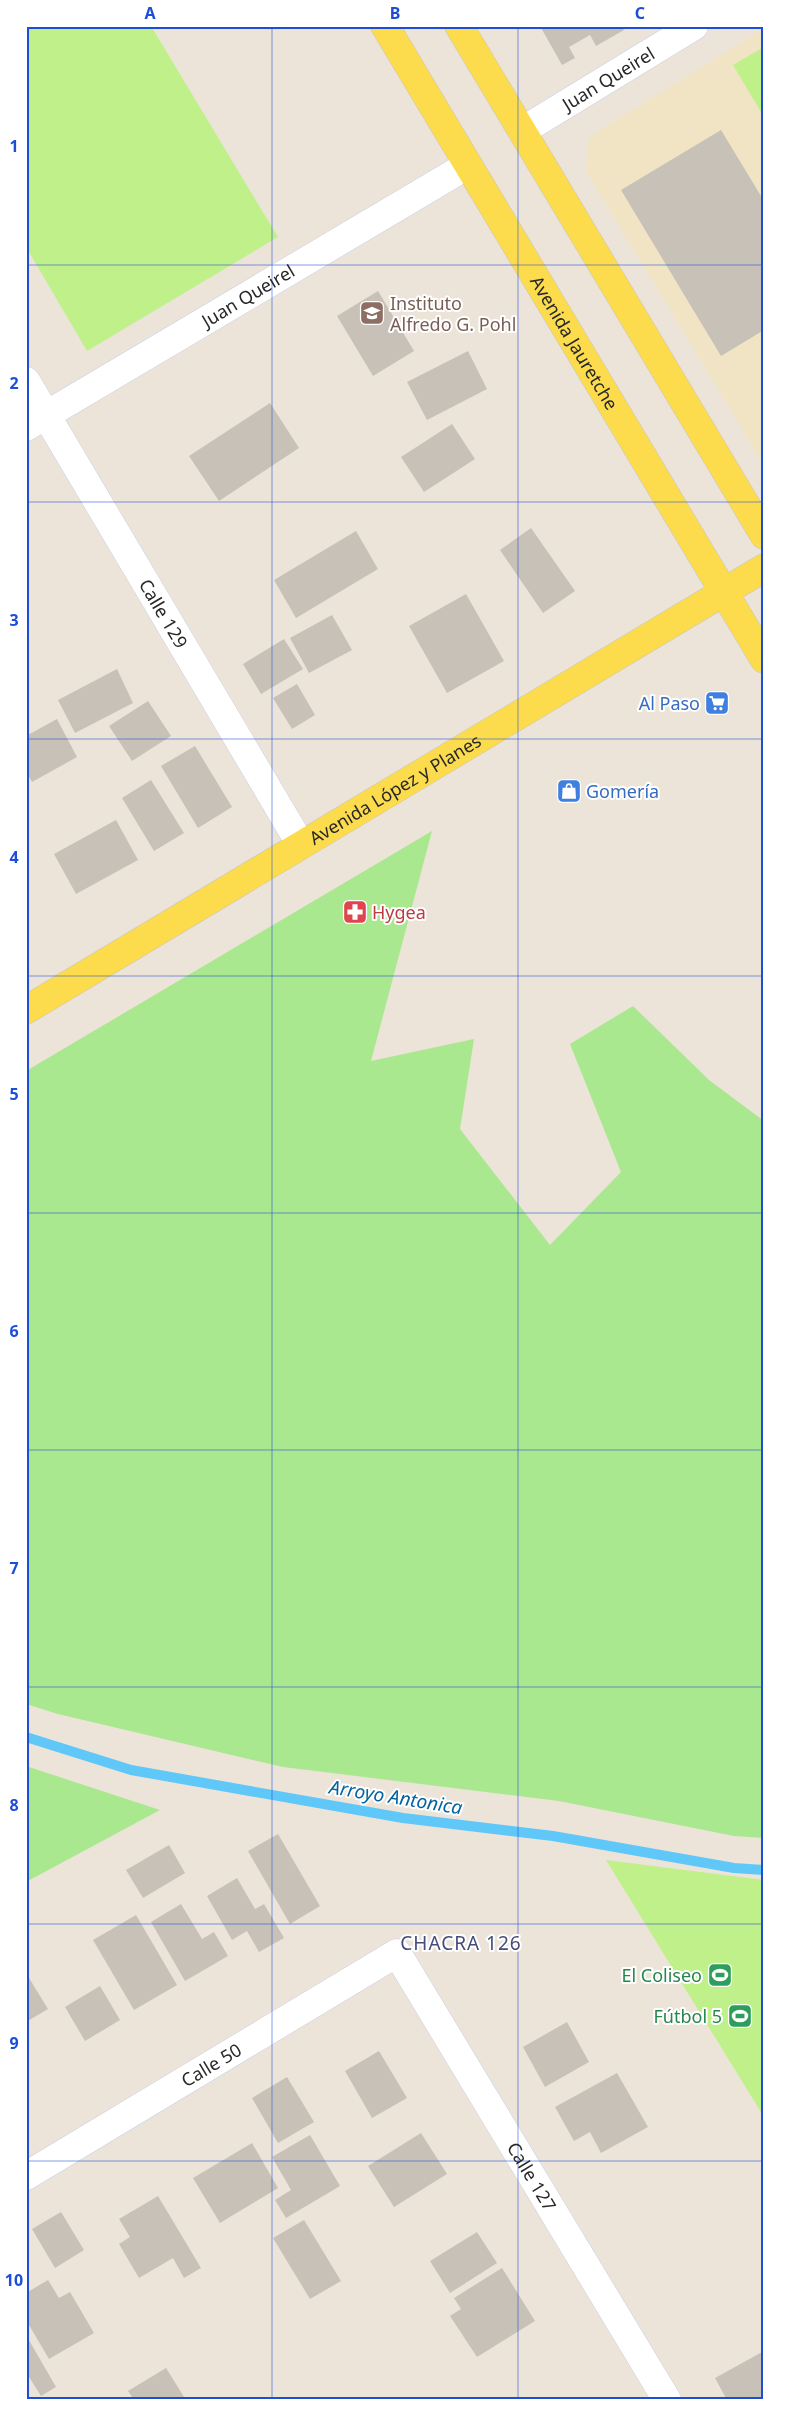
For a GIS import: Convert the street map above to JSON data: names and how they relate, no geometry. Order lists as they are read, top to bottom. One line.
{"streets":{"main road":["Avenida Jauretche","Avenida López y Planes"],"street":["Juan Queirel","Calle 129","Calle 50","Calle 127"]},"crossings":[["Juan Queirel","Avenida Jauretche"],["Juan Queirel","Calle 129"],["Avenida Jauretche","Avenida López y Planes"],["Calle 129","Avenida López y Planes"],["Calle 50","Calle 127"]],"districts":["CHACRA 126"],"water":["Arroyo Antonica"],"places":{"school or university":["Instituto Alfredo G. Pohl"],"supermarket":["Al Paso"],"shop":["Gomería"],"pharmacy":["Hygea"],"sports":["El Coliseo","Fútbol 5"]},"grid":{"columns":["A","B","C"],"rows":["1","2","3","4","5","6","7","8","9","10"]}}
